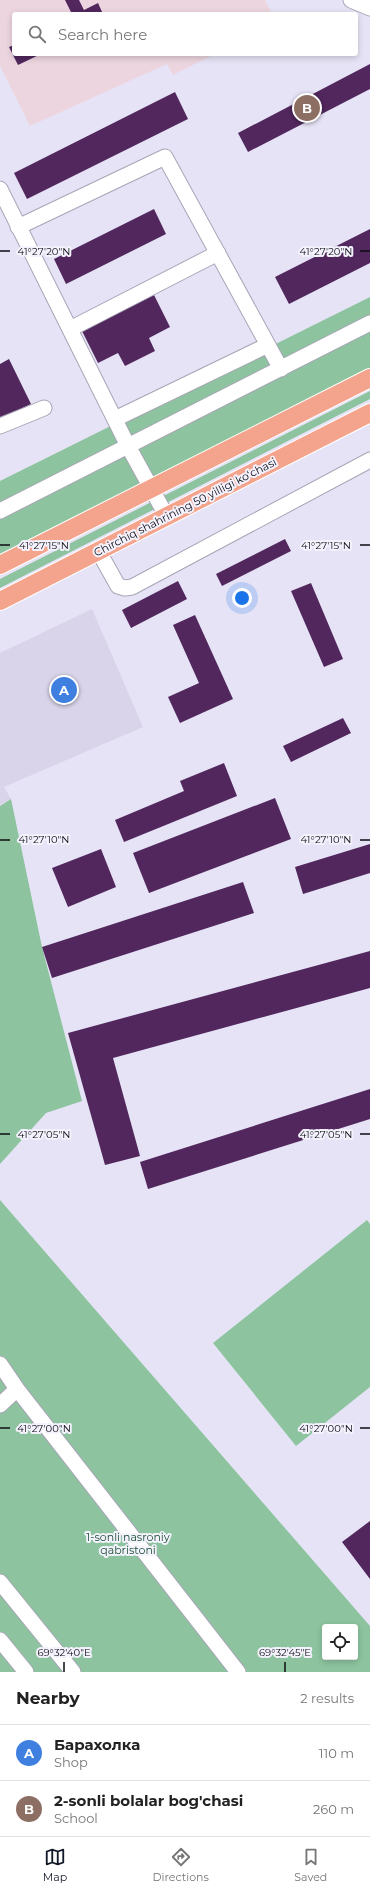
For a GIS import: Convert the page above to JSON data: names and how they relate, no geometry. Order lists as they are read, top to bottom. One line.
{"streets":{"main road":["Chirchiq shahrining 50 yilligi koʻchasi"]},"parks":["1-sonli nasroniy qabristoni"],"page":{"search":"Search here","pins":["B","A"],"heading":["Nearby","2 results"],"list":[{"mark":"A","name":"Барахолка","note":"Shop","value":"110 m"},{"mark":"B","name":"2-sonli bolalar bog'chasi","note":"School","value":"260 m"}],"nav":["Map","Directions","Saved"]},"coordinates":["41°27'20\"N","41°27'15\"N","41°27'10\"N","41°27'05\"N","41°27'00\"N","69°32'40\"E","69°32'45\"E"]}
